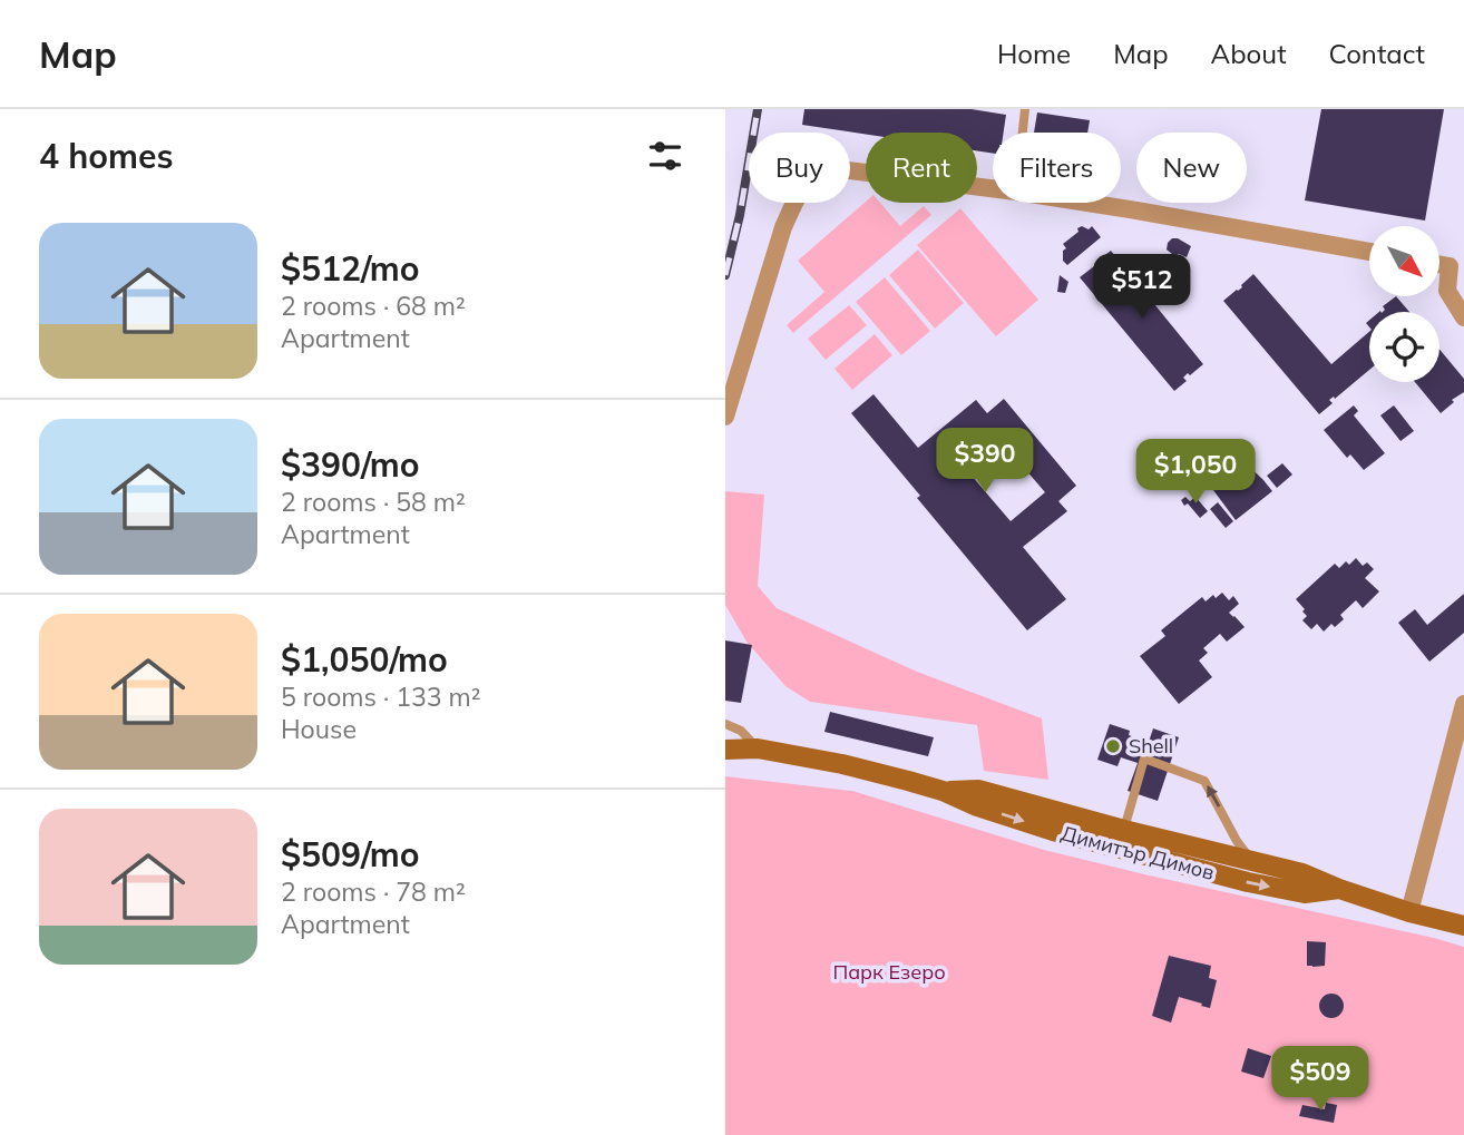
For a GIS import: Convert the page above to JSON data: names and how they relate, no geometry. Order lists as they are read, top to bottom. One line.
{"streets":{"main road":["Димитър Димов"]},"parks":["Парк Езеро"],"places":["Shell"],"north":"bottom right","page":{"header":"Map","nav":["Home","Map","About","Contact"],"heading":"4 homes","chip":["Buy","Rent","Filters","New"],"list":[{"name":"$512/mo","note":"2 rooms · 68 m² · Apartment"},{"name":"$390/mo","note":"2 rooms · 58 m² · Apartment"},{"name":"$1,050/mo","note":"5 rooms · 133 m² · House"},{"name":"$509/mo","note":"2 rooms · 78 m² · Apartment"}],"price":["$512","$390","$1,050","$509"]}}
